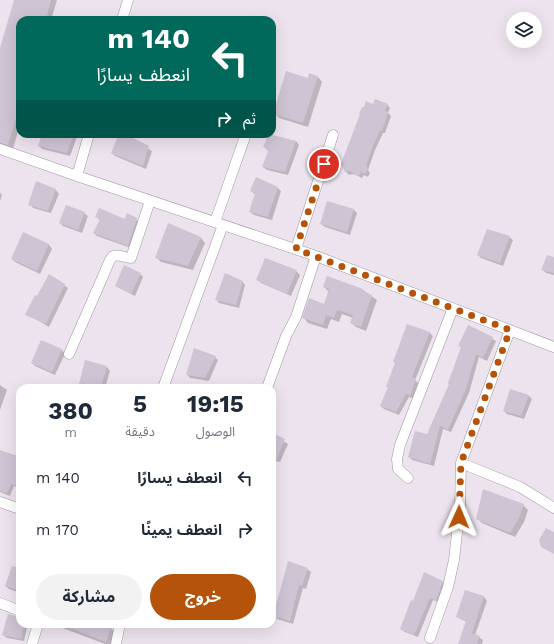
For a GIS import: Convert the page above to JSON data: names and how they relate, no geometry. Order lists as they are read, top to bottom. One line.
{"page":{"turn":["140 m","انعطف يسارًا"],"then":"ثم","eta":["19:15","الوصول","5","دقيقة","380","m"],"list":[{"name":"انعطف يسارًا","value":"140 m"},{"name":"انعطف يمينًا","value":"170 m"}],"buttons":["خروج","مشاركة"]}}
